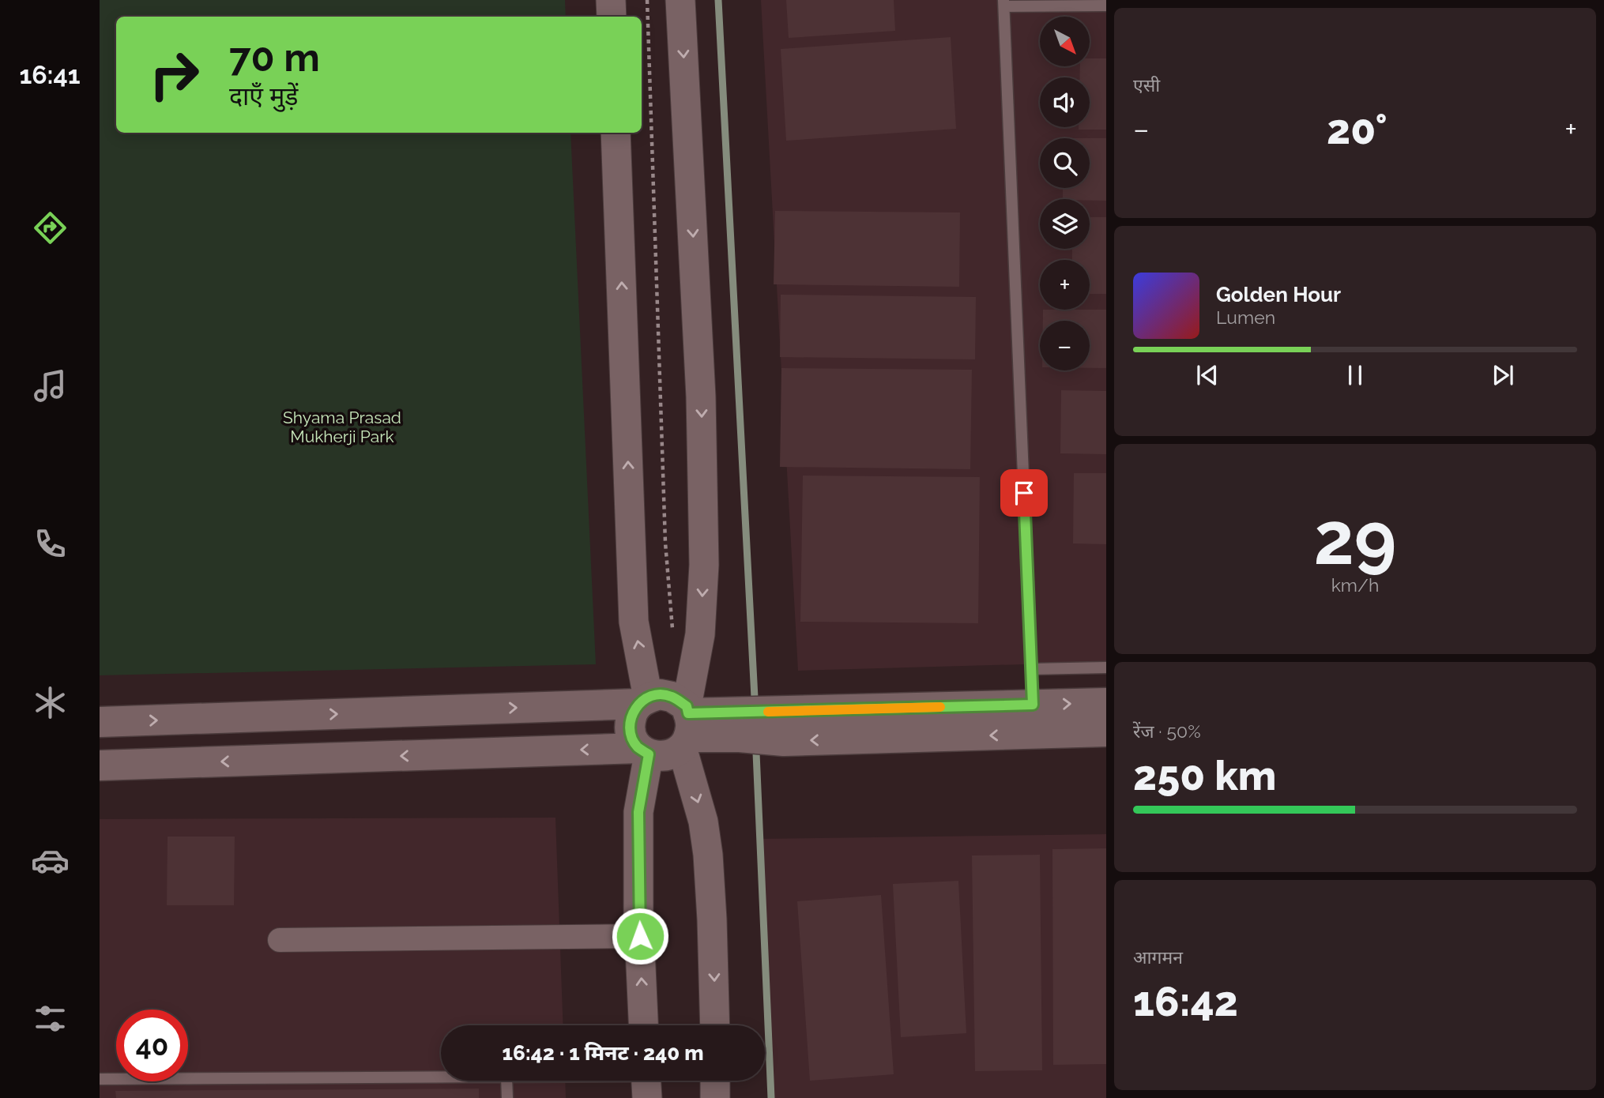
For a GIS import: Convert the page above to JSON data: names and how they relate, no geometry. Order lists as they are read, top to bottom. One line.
{"parks":["Shyama Prasad Mukherji Park"],"north":"bottom right","page":{"tabs":"16:41","tile":["एसी",["29","km/h"],["रेंज · 50%","250 km"],["आगमन","16:42"]],"map_buttons":["+","−"],"turn":["70 m","दाएँ मुड़ें"],"heat":["−","20°","+"],"song":["Golden Hour","Lumen"],"limit":"40","trip":"16:42 · 1 मिनट · 240 m"}}
